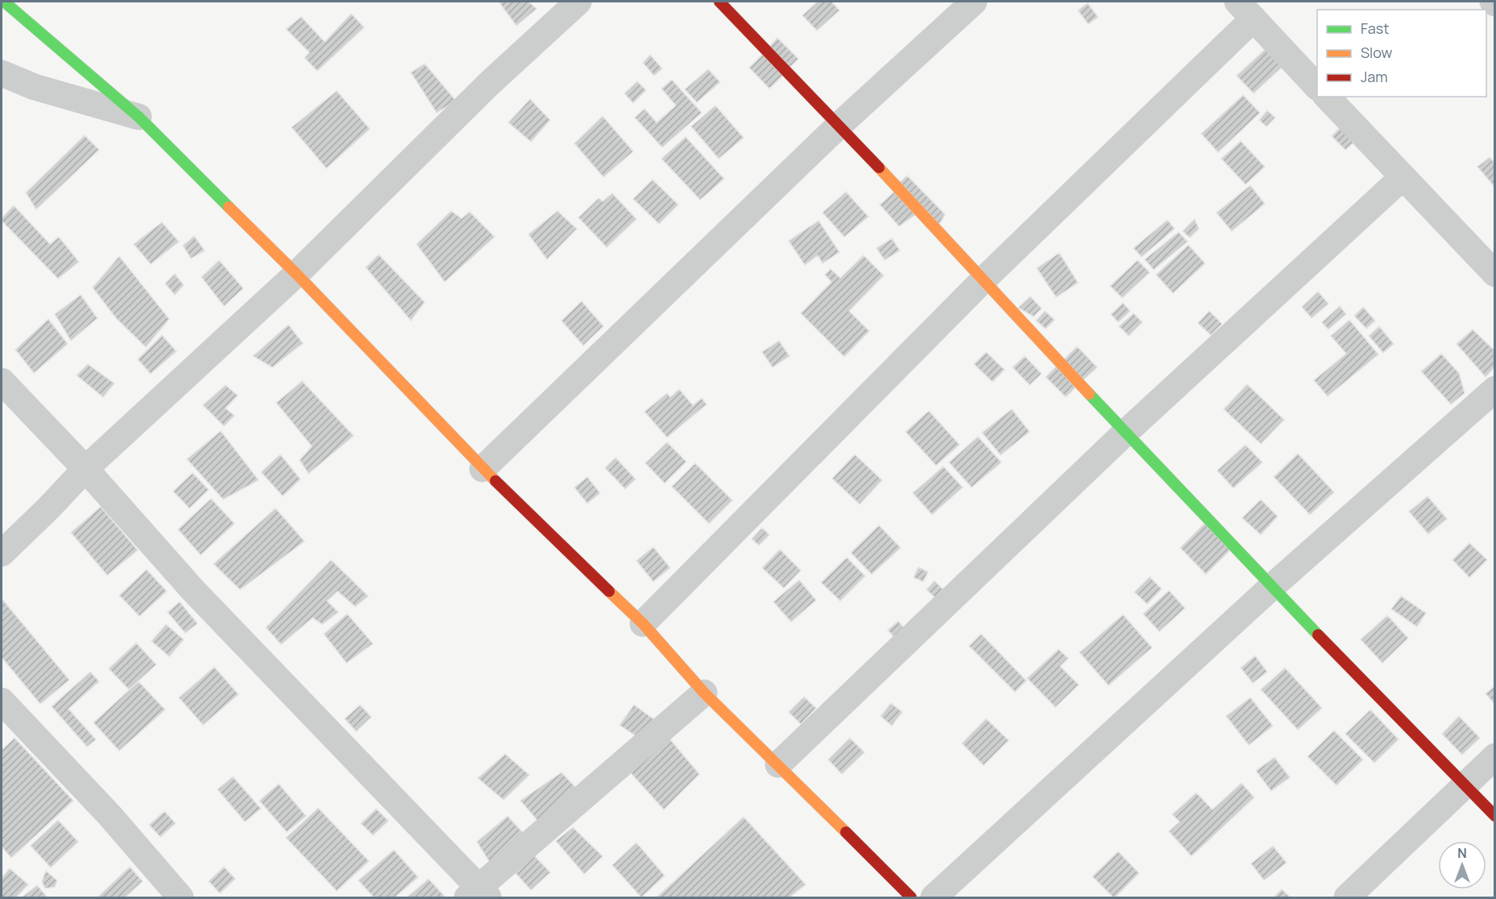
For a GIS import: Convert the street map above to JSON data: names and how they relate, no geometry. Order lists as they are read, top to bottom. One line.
{"legend":["Fast","Slow","Jam"],"north":"top"}
